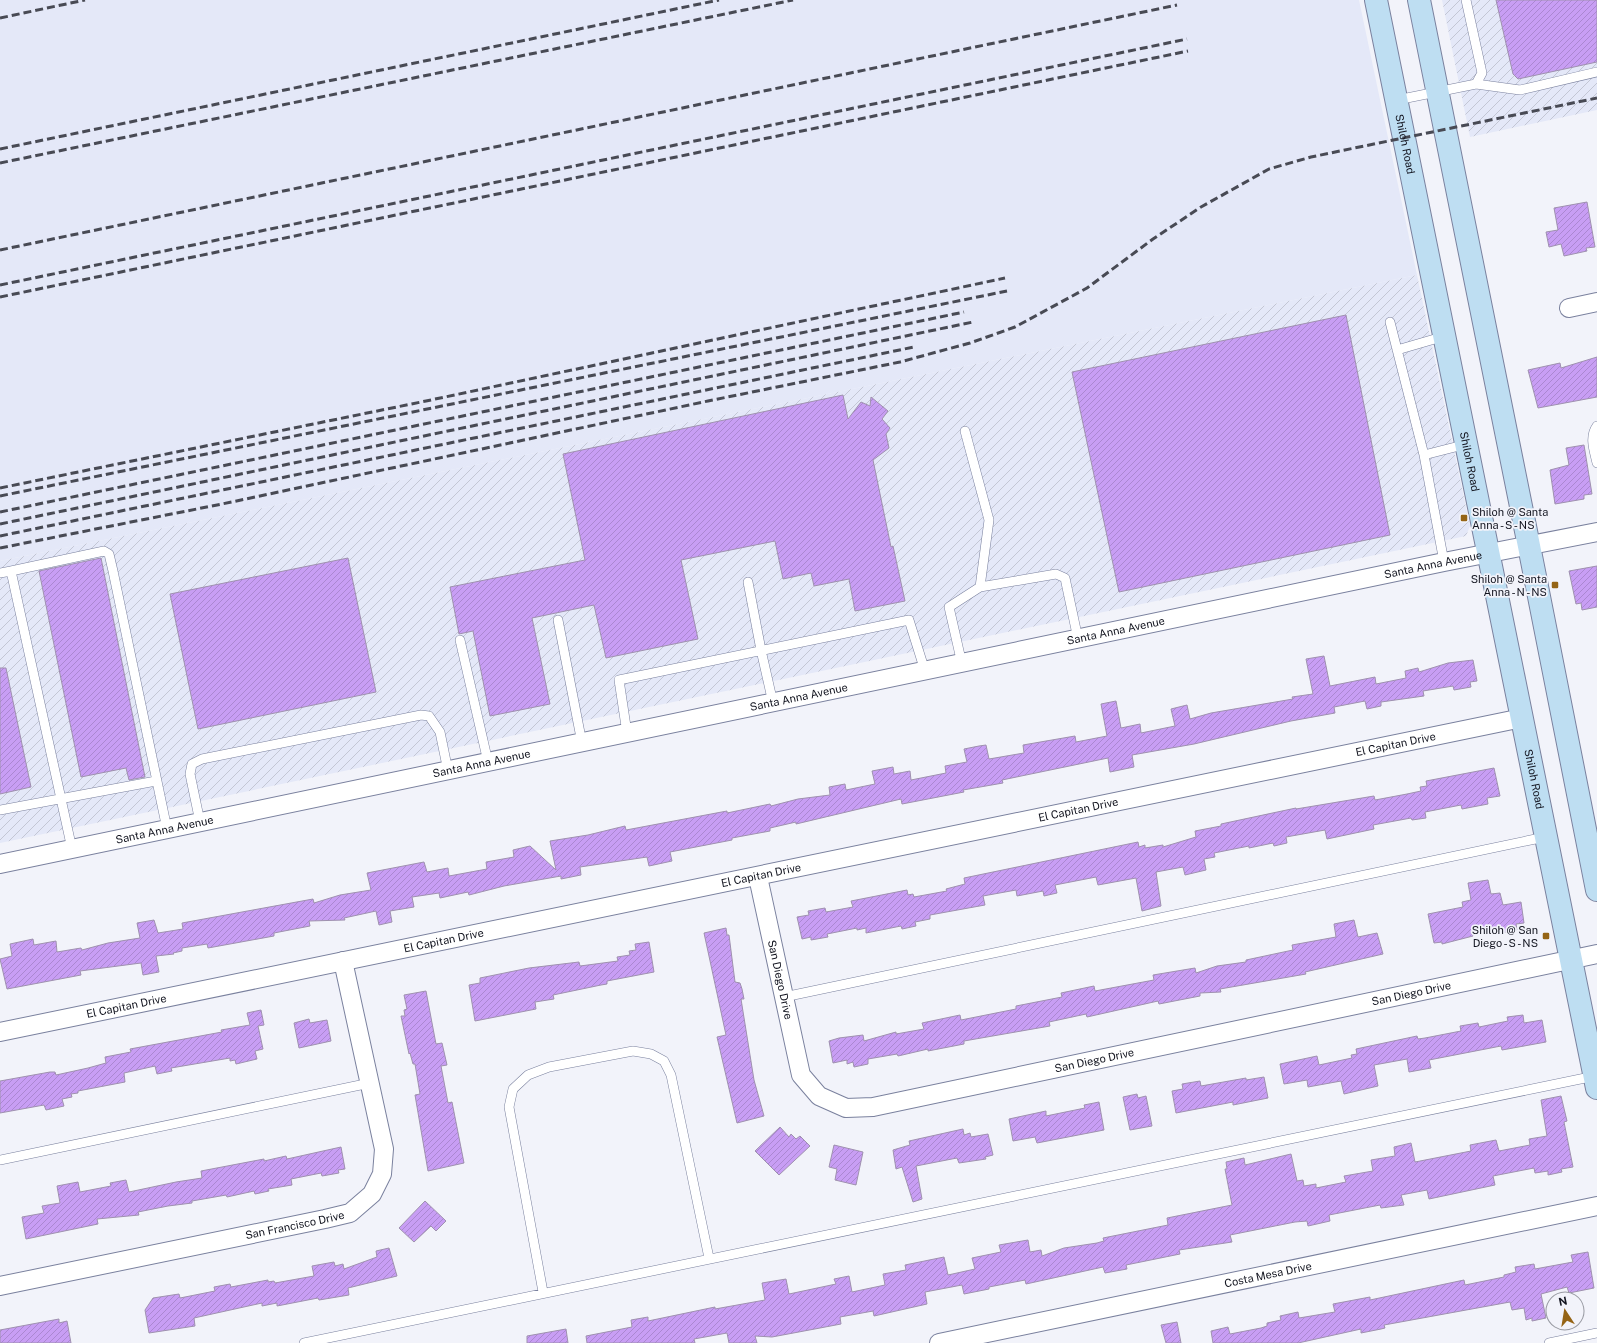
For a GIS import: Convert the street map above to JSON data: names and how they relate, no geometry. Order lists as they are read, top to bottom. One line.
{"streets":{"main road":["Shiloh Road"],"street":["Santa Anna Avenue","El Capitan Drive","San Diego Drive","San Francisco Drive","Costa Mesa Drive"]},"crossings":[["Shiloh Road","Santa Anna Avenue"],["Shiloh Road","El Capitan Drive"],["Shiloh Road","San Diego Drive"],["El Capitan Drive","San Diego Drive"],["El Capitan Drive","San Francisco Drive"]],"places":{"transit":["Shiloh @ Santa Anna - S - NS","Shiloh @ Santa Anna - N - NS","Shiloh @ San Diego - S - NS"]},"north":"top"}
